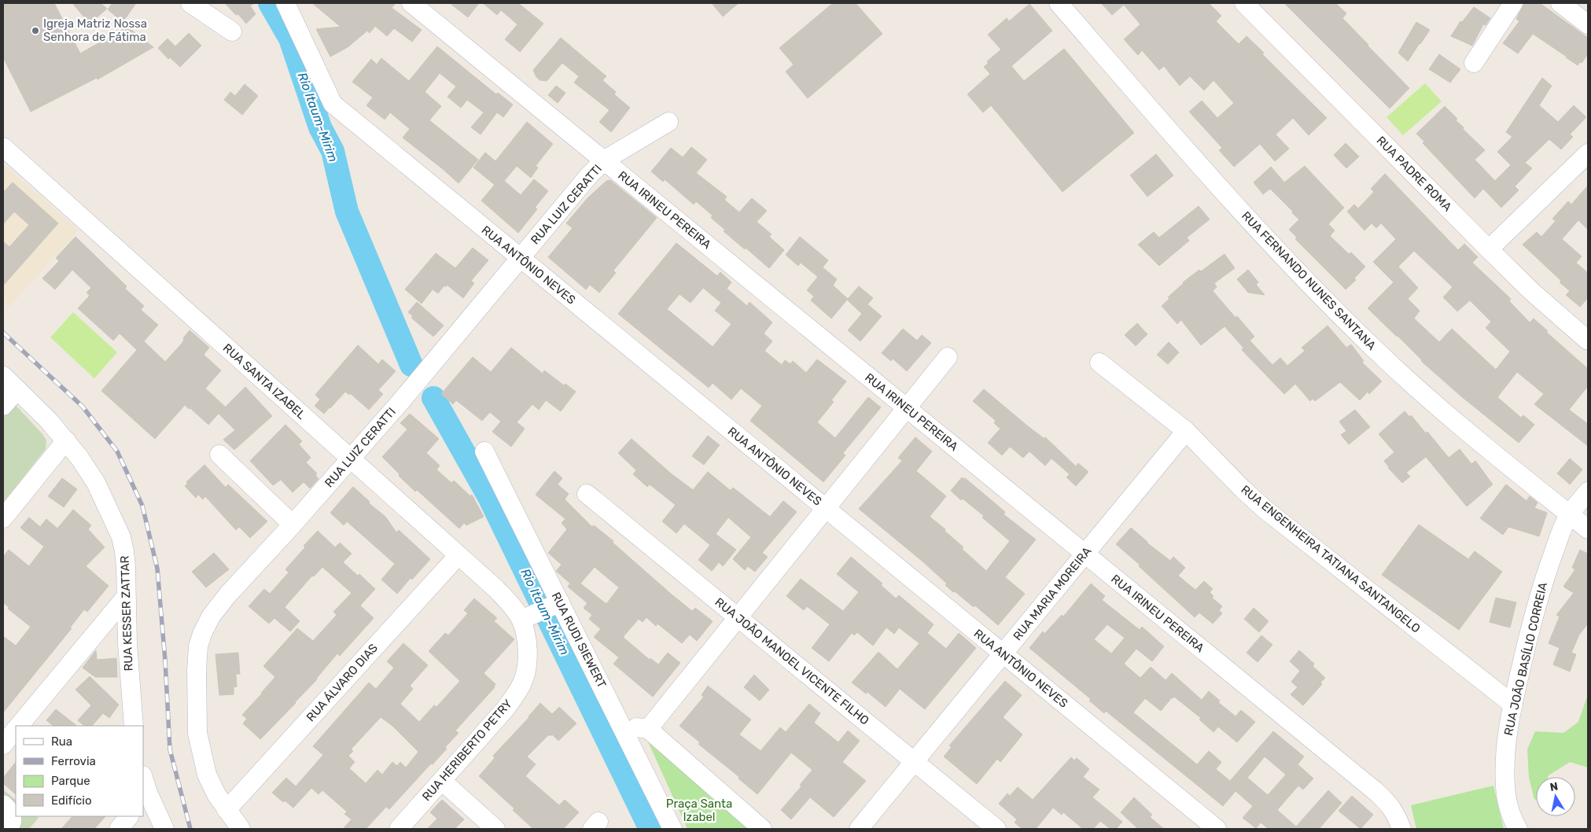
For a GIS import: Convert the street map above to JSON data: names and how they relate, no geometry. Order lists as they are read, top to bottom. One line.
{"streets":{"street":["RUA PADRE ROMA","RUA LUIZ CERATTI","RUA IRINEU PEREIRA","RUA ANTÔNIO NEVES","RUA FERNANDO NUNES SANTANA","RUA SANTA IZABEL","RUA ENGENHEIRA TATIANA SANTANGELO","RUA MARIA MOREIRA","RUA KESSER ZATTAR","RUA RUDI SIEWERT","RUA JOÃO BASÍLIO CORREIA","RUA JOÃO MANOEL VICENTE FILHO","RUA ÁLVARO DIAS","RUA HERIBERTO PETRY"]},"crossings":[["RUA LUIZ CERATTI","RUA IRINEU PEREIRA"],["RUA LUIZ CERATTI","RUA ANTÔNIO NEVES"],["RUA LUIZ CERATTI","RUA SANTA IZABEL"],["RUA LUIZ CERATTI","RUA ÁLVARO DIAS"],["RUA IRINEU PEREIRA","RUA MARIA MOREIRA"],["RUA ANTÔNIO NEVES","RUA MARIA MOREIRA"],["RUA FERNANDO NUNES SANTANA","RUA JOÃO BASÍLIO CORREIA"],["RUA SANTA IZABEL","RUA ÁLVARO DIAS"],["RUA SANTA IZABEL","RUA HERIBERTO PETRY"],["RUA ENGENHEIRA TATIANA SANTANGELO","RUA MARIA MOREIRA"],["RUA ENGENHEIRA TATIANA SANTANGELO","RUA JOÃO BASÍLIO CORREIA"],["RUA MARIA MOREIRA","RUA JOÃO MANOEL VICENTE FILHO"]],"water":["Rio Itaum-Mirim"],"parks":["Praça Santa Izabel"],"places":["Igreja Matriz Nossa Senhora de Fátima"],"legend":["Rua","Ferrovia","Parque","Edifício"],"north":"top"}
